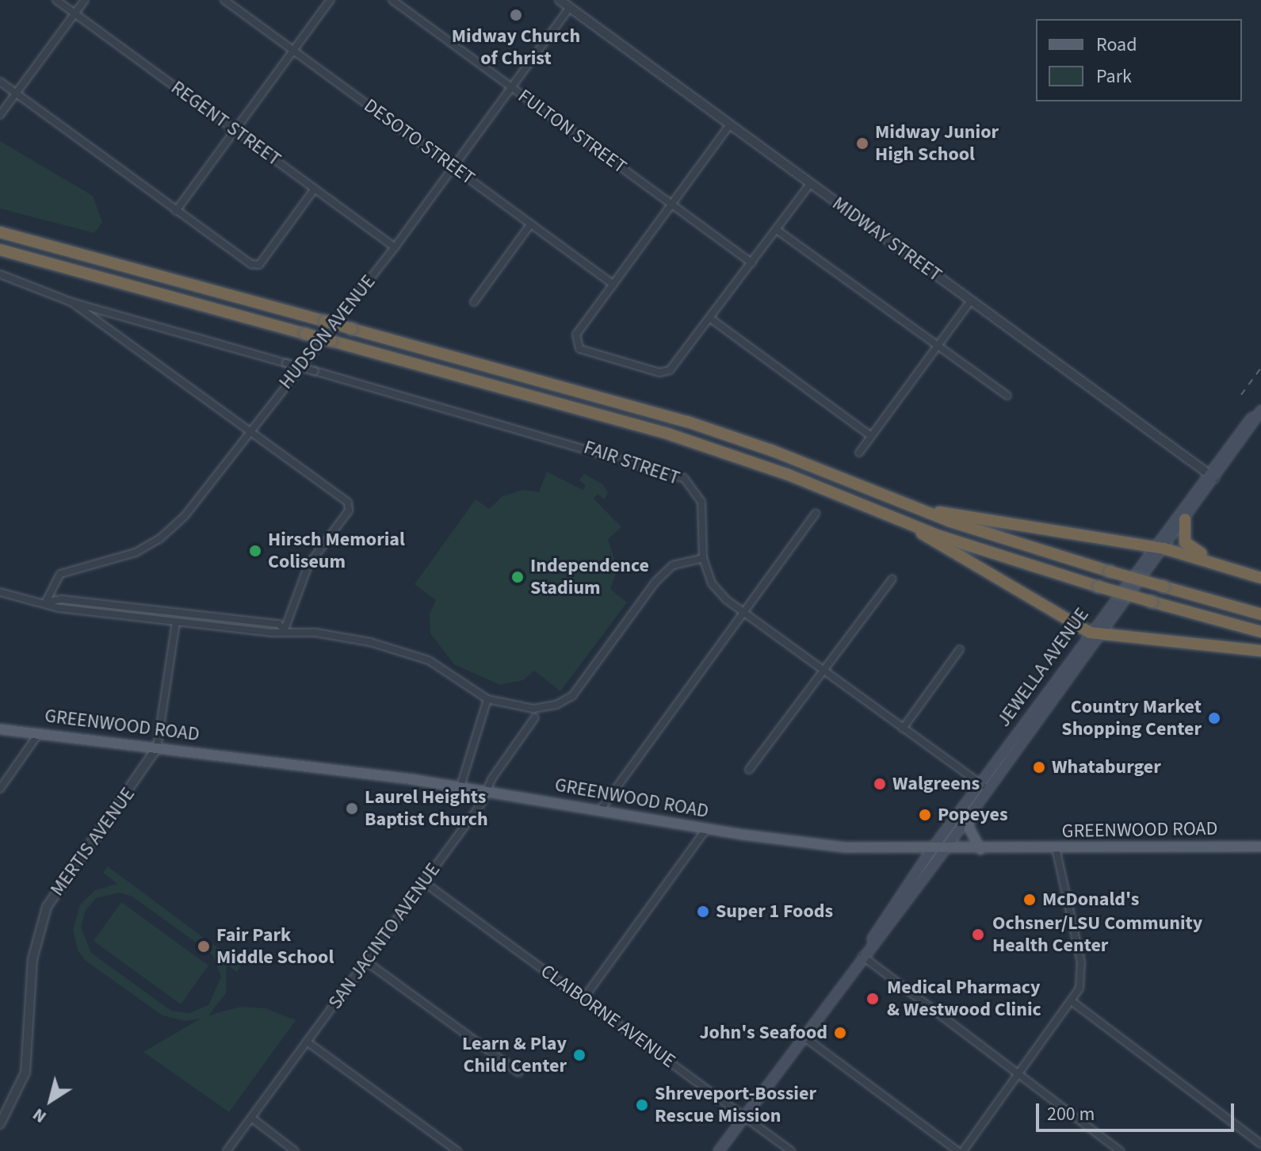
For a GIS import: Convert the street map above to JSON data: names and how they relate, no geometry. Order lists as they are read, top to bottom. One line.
{"streets":{"main road":["JEWELLA AVENUE","GREENWOOD ROAD"],"street":["REGENT STREET","FULTON STREET","DESOTO STREET","MIDWAY STREET","HUDSON AVENUE","FAIR STREET","MERTIS AVENUE","SAN JACINTO AVENUE","CLAIBORNE AVENUE"]},"crossings":[["REGENT STREET","HUDSON AVENUE"],["FULTON STREET","HUDSON AVENUE"],["DESOTO STREET","HUDSON AVENUE"],["MIDWAY STREET","HUDSON AVENUE"],["MIDWAY STREET","JEWELLA AVENUE"],["FAIR STREET","JEWELLA AVENUE"],["JEWELLA AVENUE","GREENWOOD ROAD"],["JEWELLA AVENUE","CLAIBORNE AVENUE"],["GREENWOOD ROAD","MERTIS AVENUE"],["GREENWOOD ROAD","SAN JACINTO AVENUE"],["SAN JACINTO AVENUE","CLAIBORNE AVENUE"]],"places":["Midway Church of Christ","Midway Junior High School","Hirsch Memorial Coliseum","Independence Stadium","Country Market Shopping Center","Whataburger","Walgreens","Laurel Heights Baptist Church","Popeyes","McDonald's","Super 1 Foods","Ochsner/LSU Community Health Center","Fair Park Middle School","Medical Pharmacy & Westwood Clinic","John's Seafood","Learn & Play Child Center","Shreveport-Bossier Rescue Mission"],"legend":["Road","Park"],"scale_bar":"200 m","north":"bottom left"}
